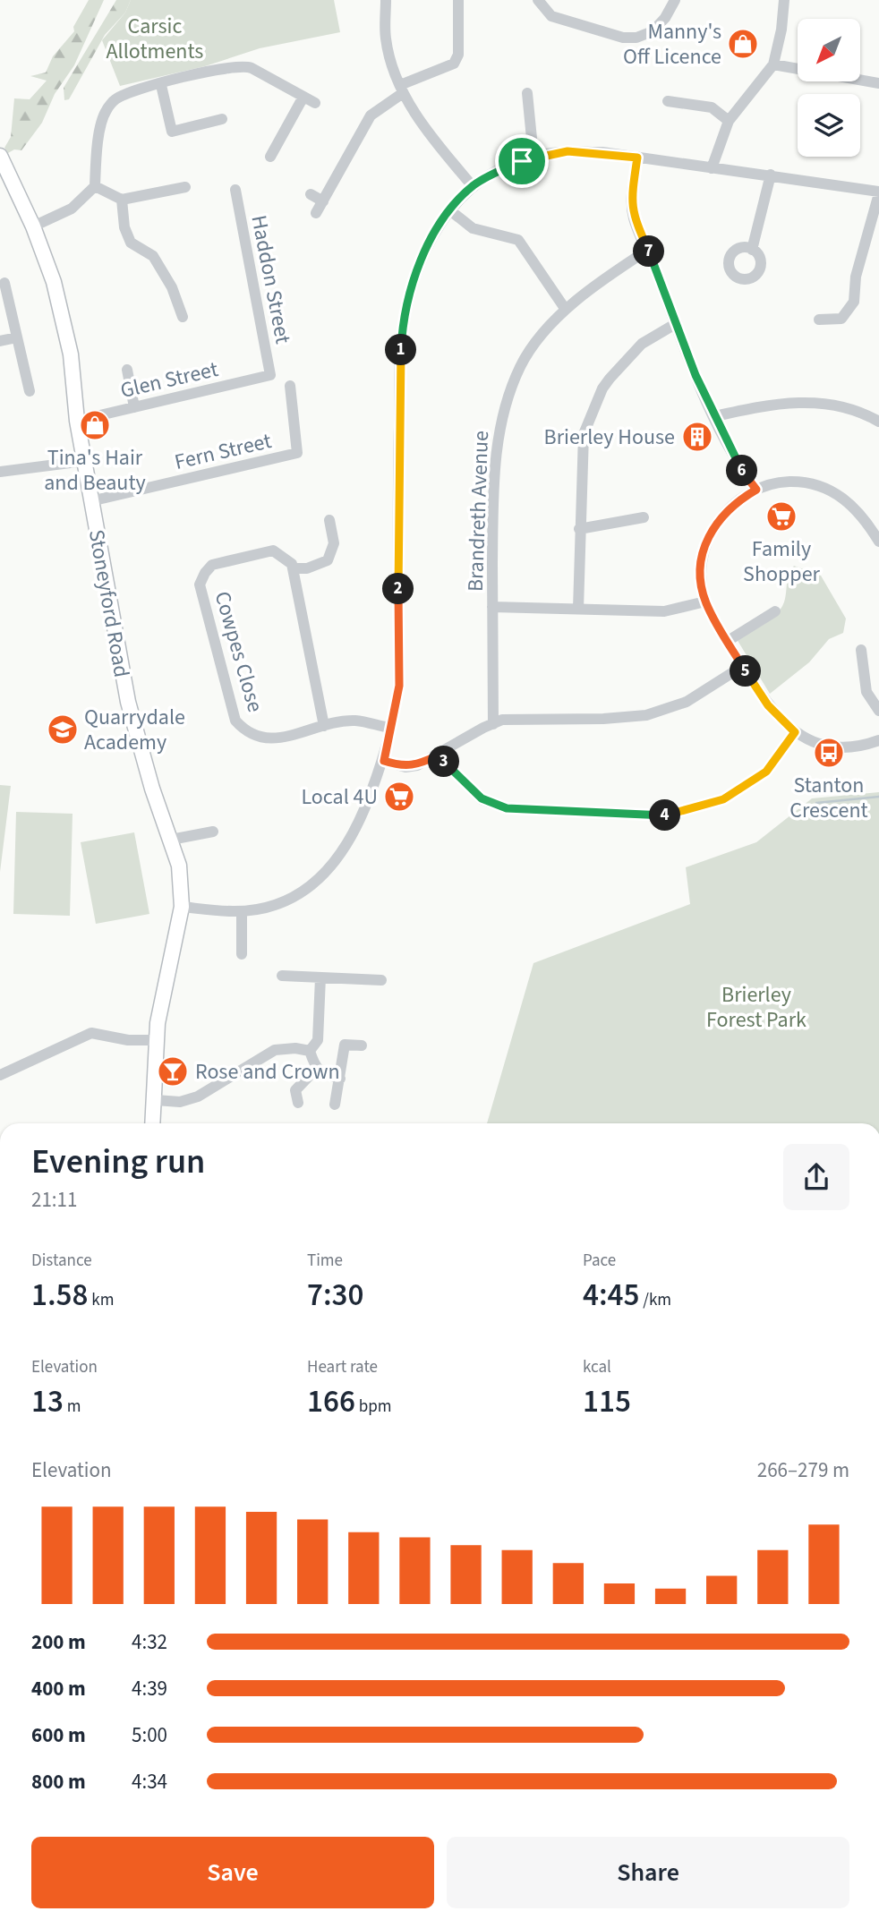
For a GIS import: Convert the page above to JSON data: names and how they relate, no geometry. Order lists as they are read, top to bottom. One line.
{"streets":{"main road":["Stoneyford Road"],"street":["Haddon Street","Glen Street","Fern Street","Brandreth Avenue","Cowpes Close"]},"crossings":[["Haddon Street","Glen Street"],["Glen Street","Stoneyford Road"],["Fern Street","Stoneyford Road"]],"parks":["Carsic Allotments","Brierley Forest Park"],"places":{"shop":["Manny's Off Licence","Tina's Hair and Beauty"],"building":["Brierley House"],"supermarket":["Family Shopper","Local 4U"],"school or university":["Quarrydale Academy"],"bus stop":["Stanton Crescent"],"bar":["Rose and Crown"]},"north":"bottom left","page":{"pins":["7","1","6","2","5","3","4"],"heading":["Evening run","21:11"],"stats":[["Distance","1.58 km"],["Time","7:30"],["Pace","4:45 /km"],["Elevation","13 m"],["Heart rate","166 bpm"],["kcal","115"]],"chart":["Elevation","266–279 m"],"list":[{"name":"200 m","note":"4:32"},{"name":"400 m","note":"4:39"},{"name":"600 m","note":"5:00"},{"name":"800 m","note":"4:34"}],"buttons":["Save","Share"]}}
